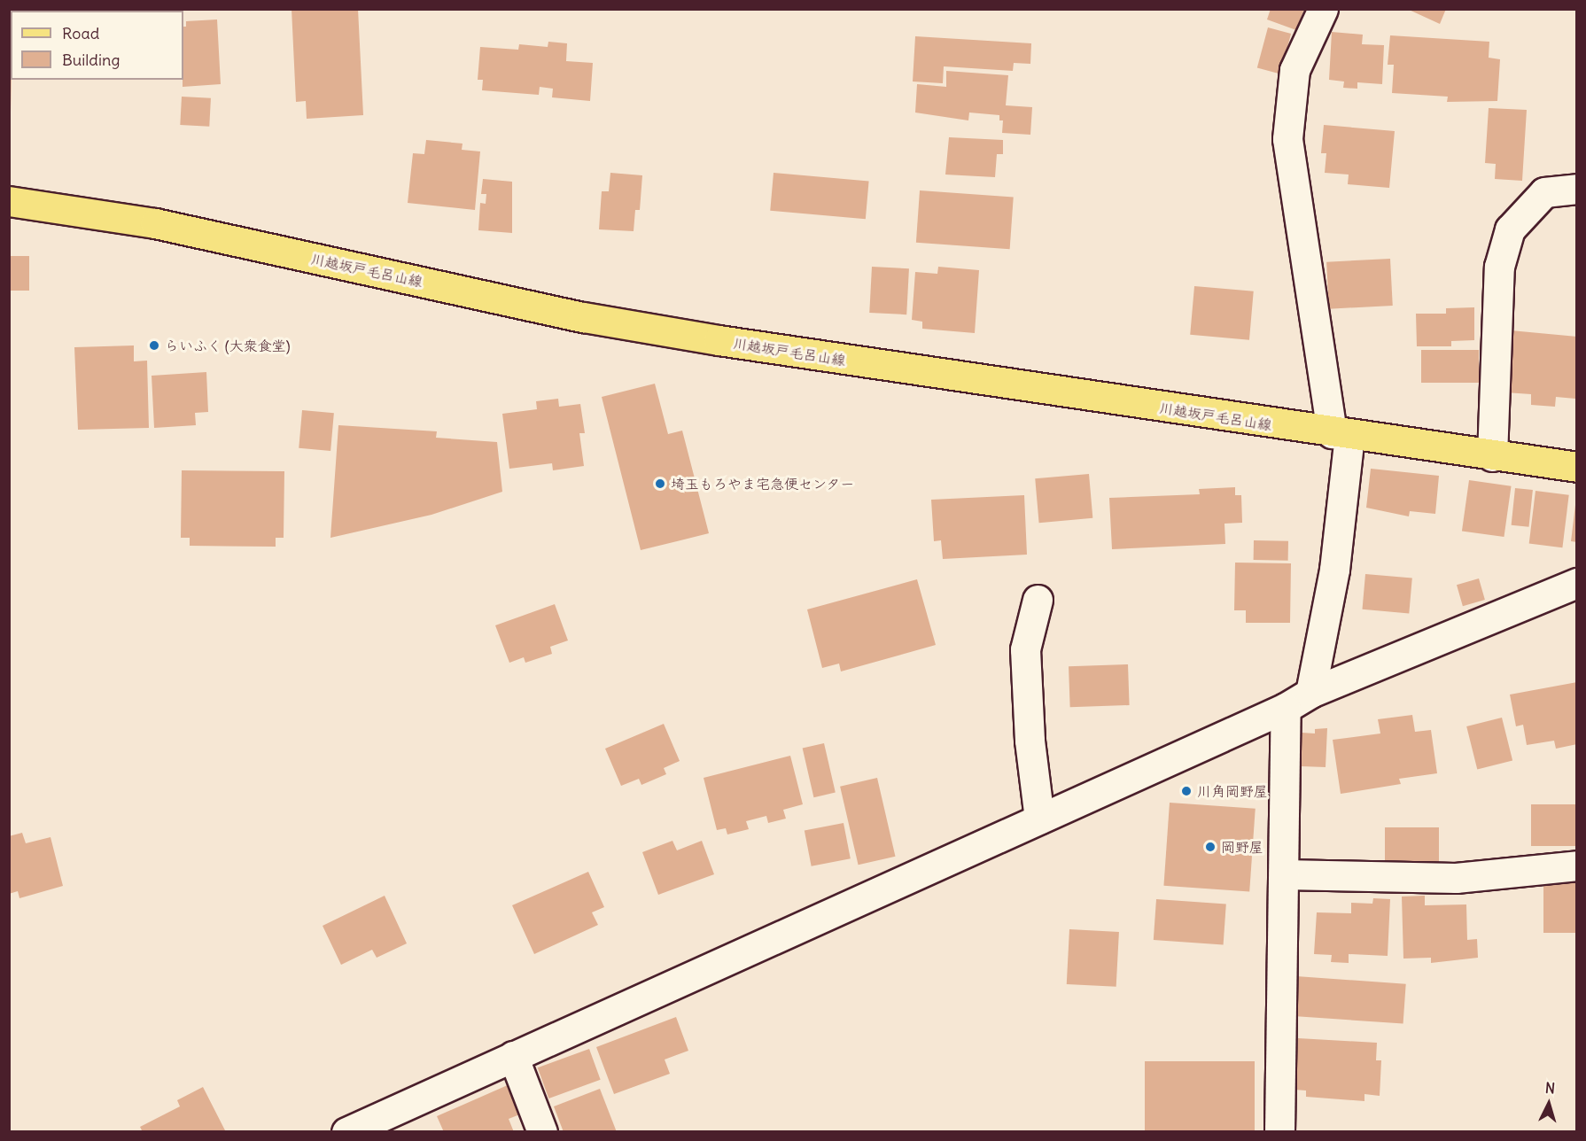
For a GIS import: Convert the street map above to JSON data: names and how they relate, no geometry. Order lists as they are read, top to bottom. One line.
{"streets":{"main road":["川越坂戸毛呂山線"]},"places":["らいふく (大衆食堂)","埼玉もろやま宅急便センター","川角岡野屋","岡野屋"],"legend":["Road","Building"],"north":"top"}
